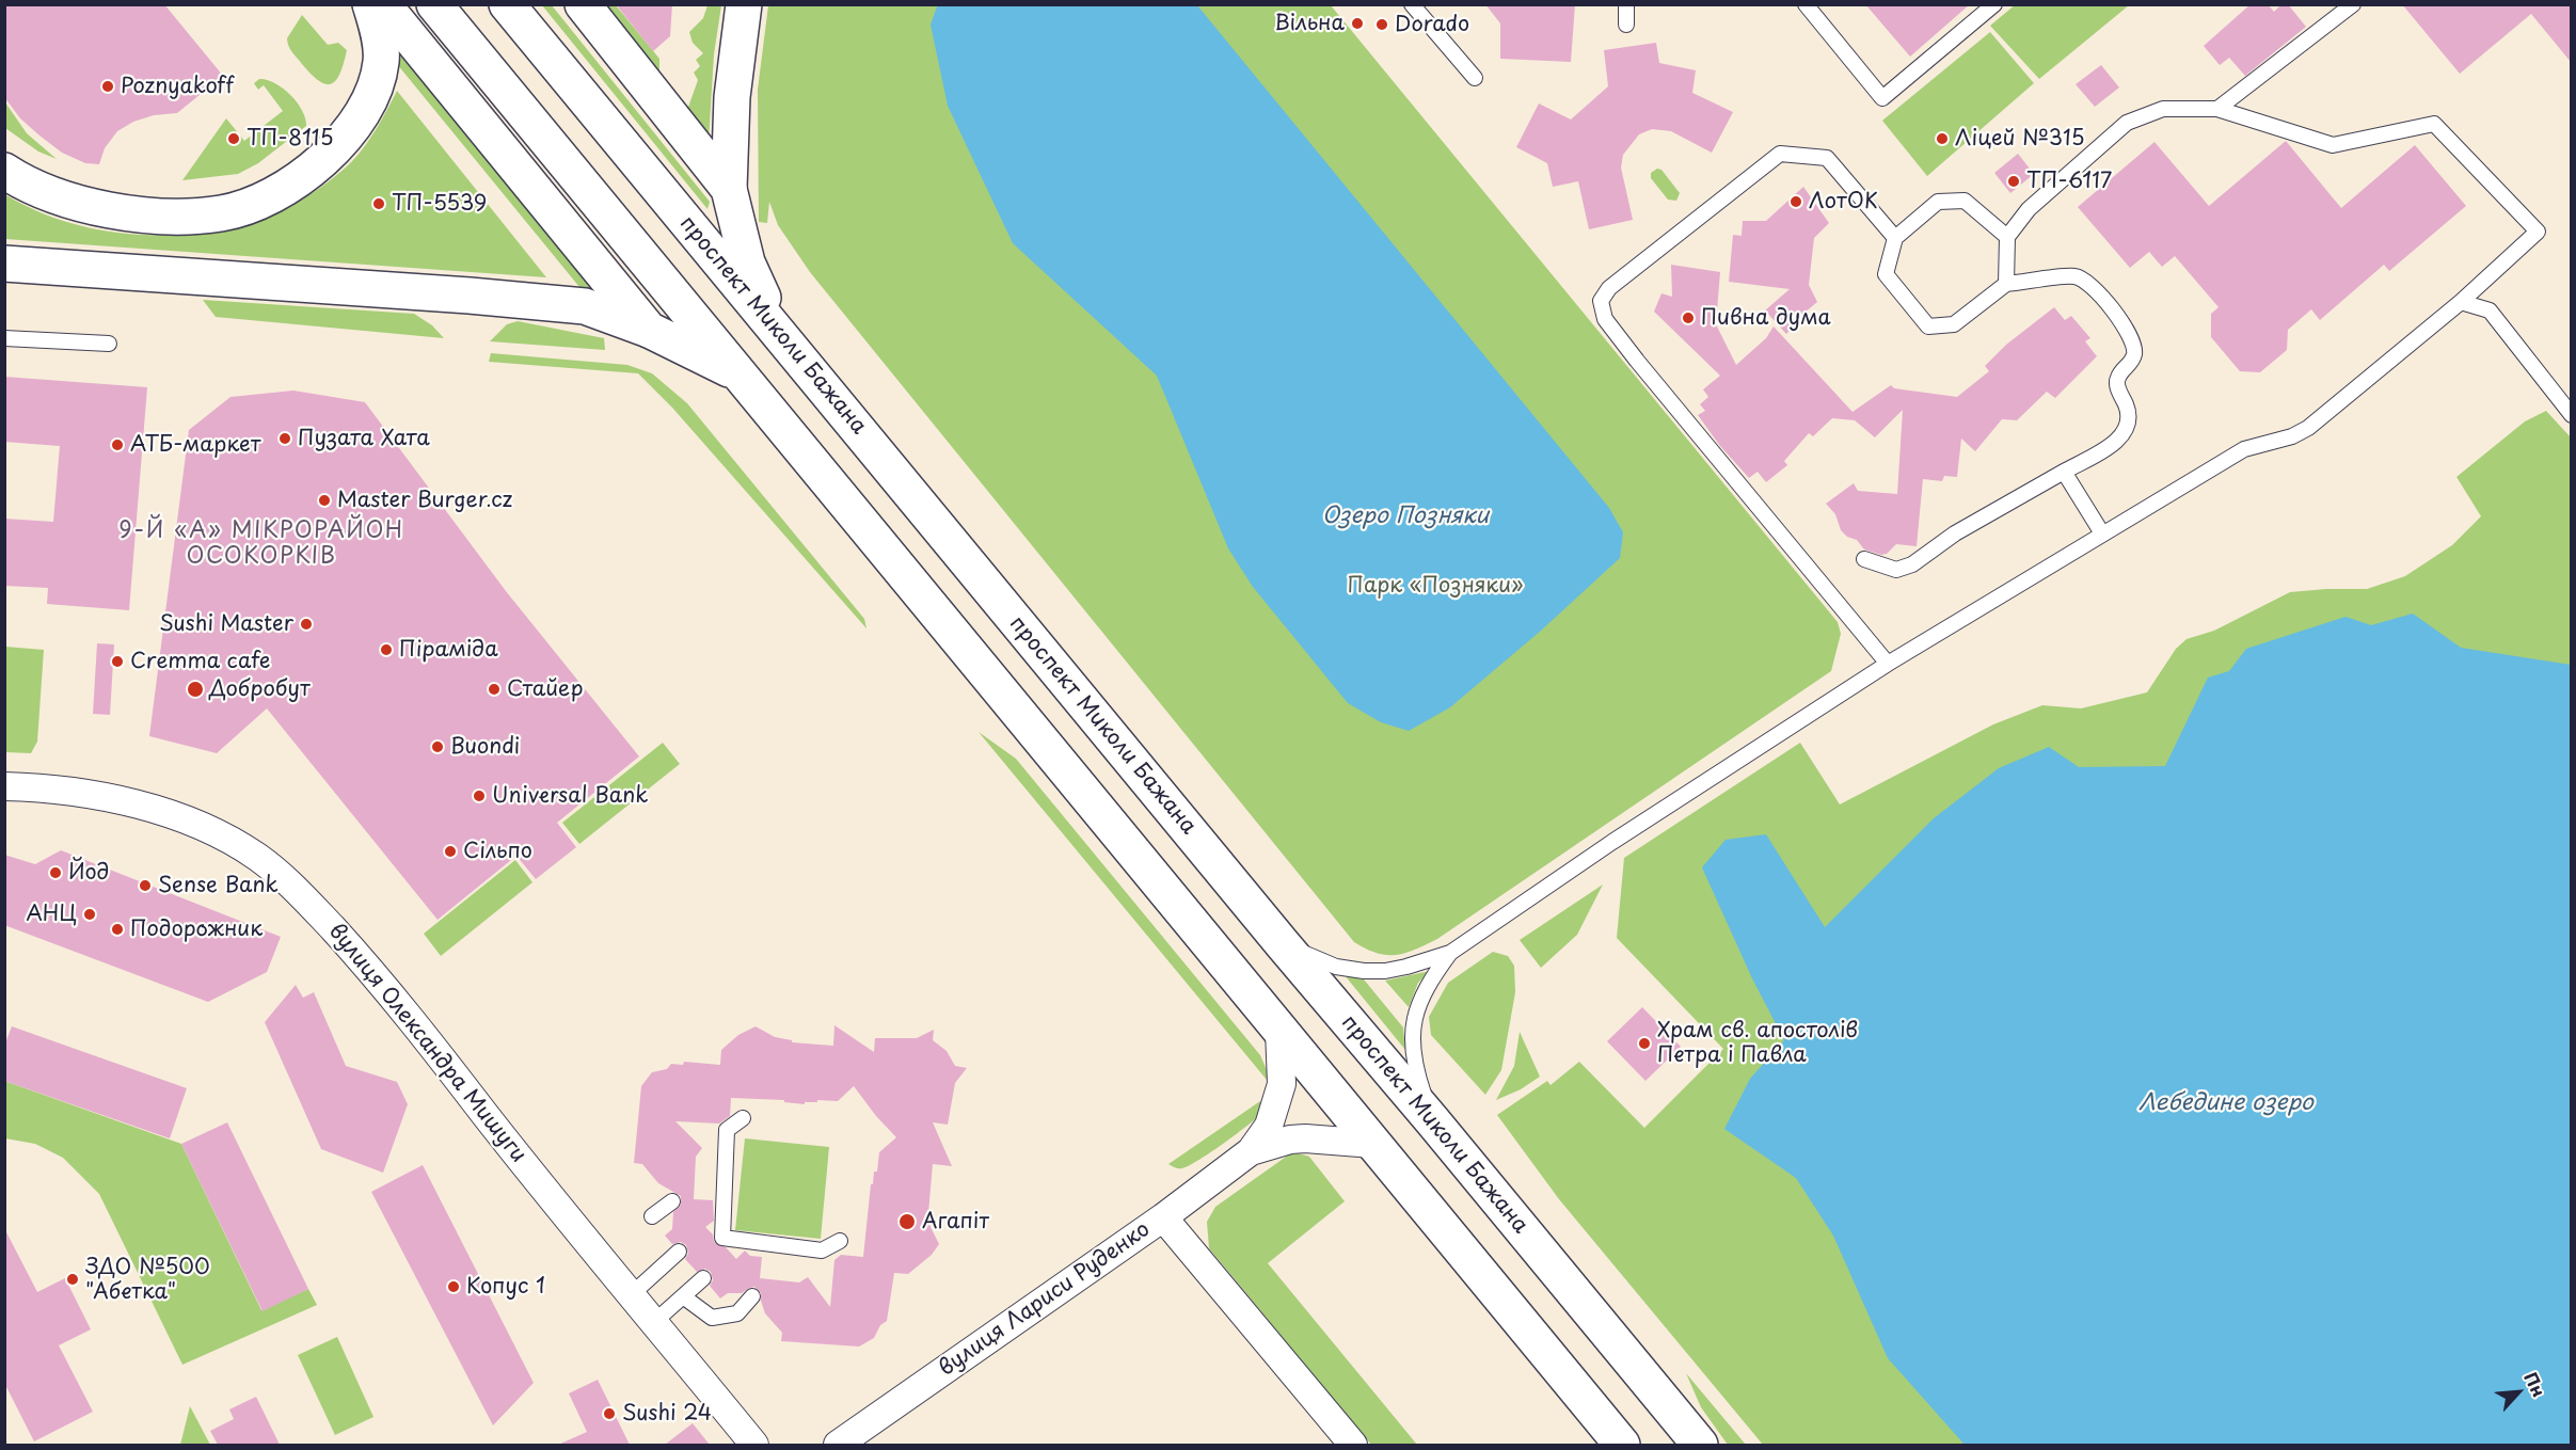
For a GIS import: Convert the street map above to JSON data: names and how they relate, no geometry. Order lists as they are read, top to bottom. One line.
{"streets":{"main road":["проспект Миколи Бажана"],"street":["вулиця Олександра Мишуги","вулиця Лариси Руденко"]},"districts":["9-Й «А» МІКРОРАЙОН ОСОКОРКІВ"],"water":["Озеро Позняки","Лебедине озеро"],"parks":["Парк «Позняки»"],"places":["Вільна","Dorado","Poznyakoff","ТП-8115","Ліцей №315","ТП-6117","ЛотОК","ТП-5539","Пивна дума","Пузата Хата","АТБ-маркет","Master Burger.cz","Sushi Master","Піраміда","Cremma cafe","Добробут","Стайер","Buondi","Universal Bank","Сільпо","Йод","Sense Bank","АНЦ","Подорожник","Храм св. апостолів Петра і Павла","Агапіт","ЗДО №500 \"Абетка\"","Копус 1","Sushi 24"],"north":"top right"}
